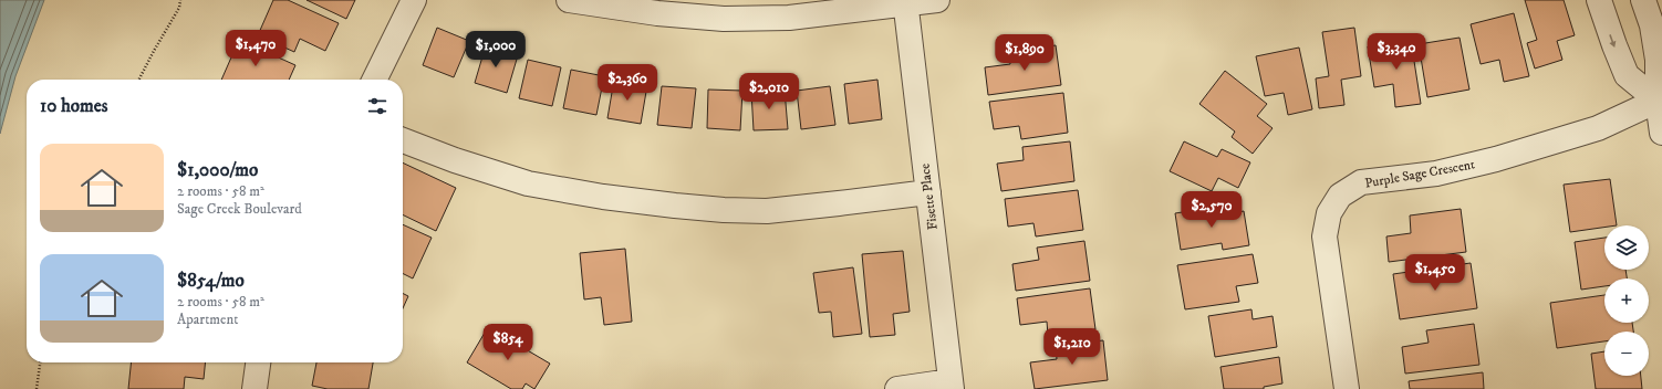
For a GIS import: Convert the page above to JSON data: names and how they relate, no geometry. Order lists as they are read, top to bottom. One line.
{"streets":{"street":["Purple Sage Crescent","Fisette Place"]},"page":{"price":["$1,470","$1,000","$3,340","$1,890","$2,360","$2,010","$2,570","$1,450","$854","$1,210"],"heading":"10 homes","list":[{"name":"$1,000/mo","note":"2 rooms · 58 m² · Sage Creek Boulevard"},{"name":"$854/mo","note":"2 rooms · 58 m² · Apartment"}],"map_buttons":["+","−"]}}
